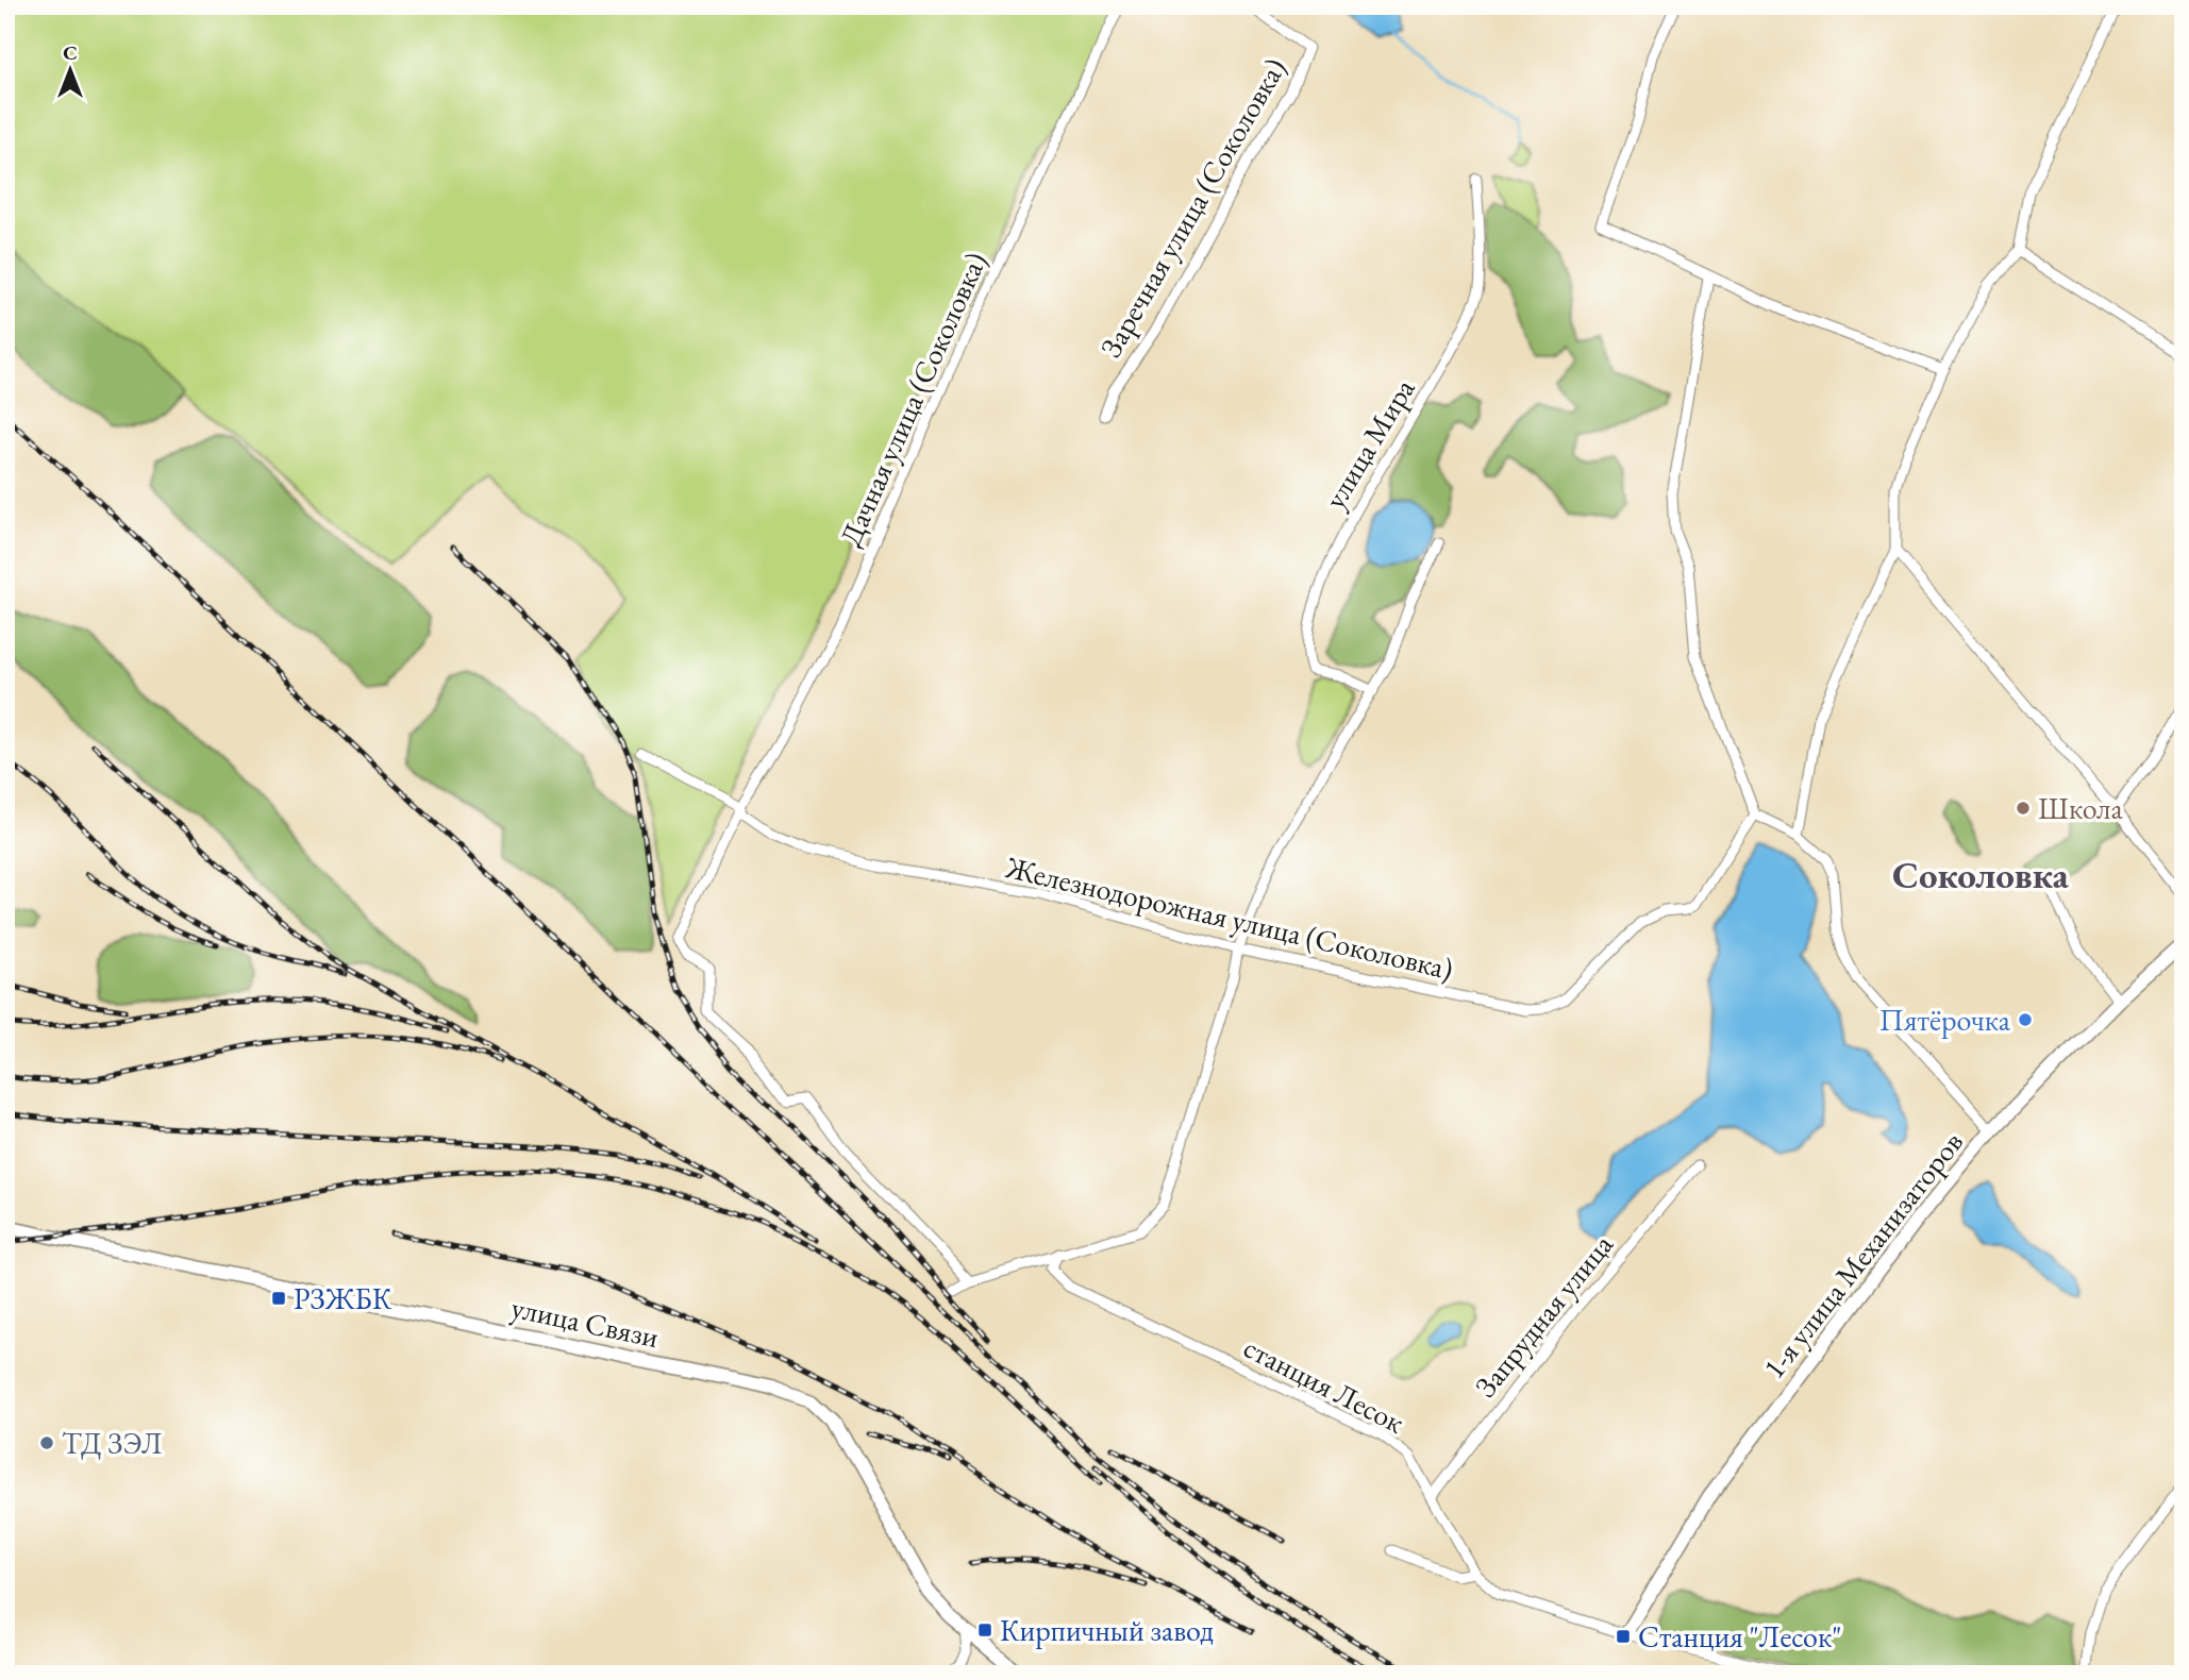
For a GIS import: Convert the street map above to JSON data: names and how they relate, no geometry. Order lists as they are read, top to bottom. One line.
{"streets":{"street":["Заречная улица (Соколовка)","Дачная улица (Соколовка)","улица Мира","Железнодорожная улица (Соколовка)","1-я улица Механизаторов","Запрудная улица","улица Связи","станция Лесок"]},"crossings":[["Дачная улица (Соколовка)","Железнодорожная улица (Соколовка)"],["1-я улица Механизаторов","станция Лесок"],["Запрудная улица","станция Лесок"]],"districts":["Соколовка"],"places":{"other":["Школа","Пятёрочка","ТД ЗЭЛ"],"transit":["РЗЖБК","Кирпичный завод","Станция \"Лесок\""]},"north":"top"}
